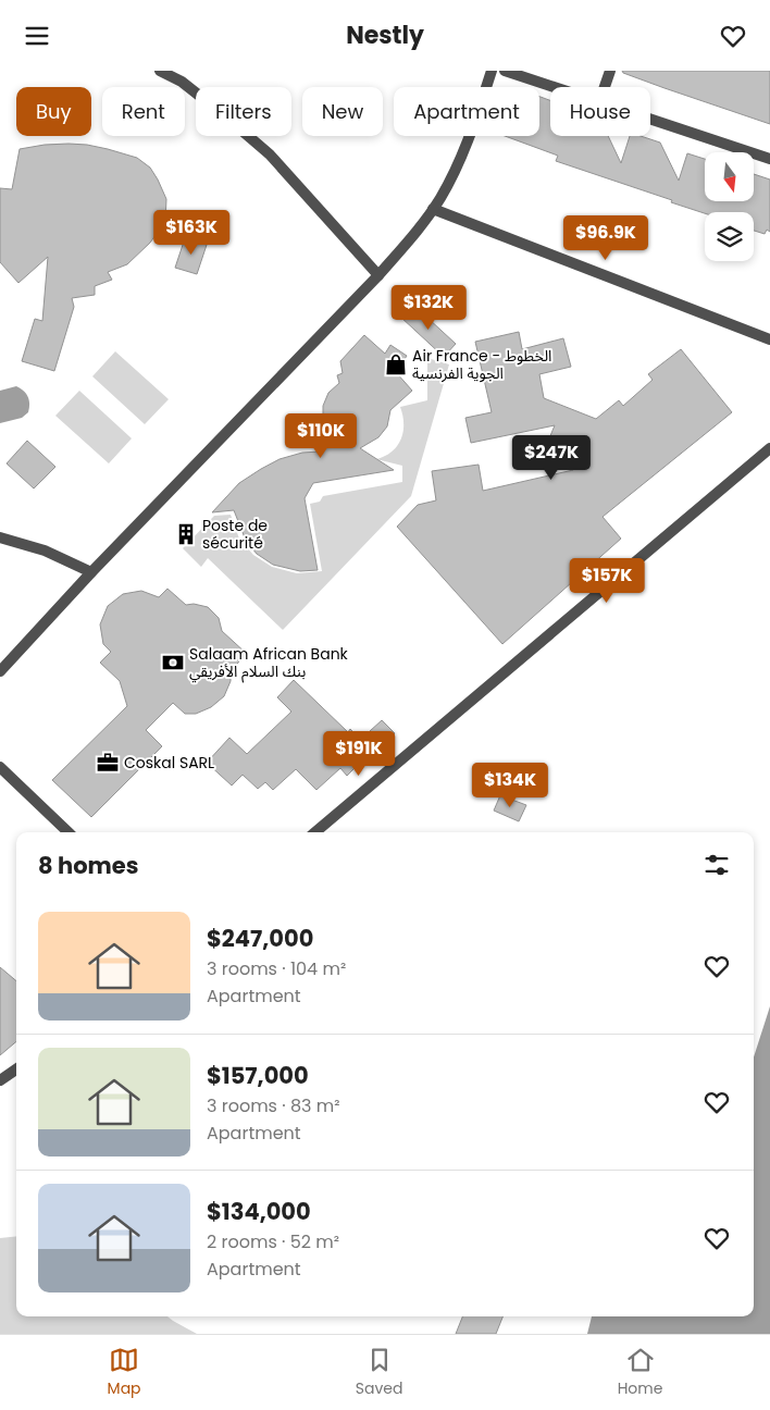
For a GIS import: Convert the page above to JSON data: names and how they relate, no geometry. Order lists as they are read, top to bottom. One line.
{"places":{"shop":["Air France - الخطوط الجوية الفرنسية"],"building":["Poste de sécurité"],"bank":["Salaam African Bank بنك السلام الأفريقي"],"office":["Coskal SARL"]},"north":"bottom","page":{"header":"Nestly","chip":["Buy","Rent","Filters","New","Apartment","House"],"price":["$163K","$96.9K","$132K","$110K","$247K","$157K","$191K","$134K"],"heading":"8 homes","list":[{"name":"$247,000","note":"3 rooms · 104 m² · Apartment"},{"name":"$157,000","note":"3 rooms · 83 m² · Apartment"},{"name":"$134,000","note":"2 rooms · 52 m² · Apartment"}],"tabs":["Map","Saved","Home"]}}
